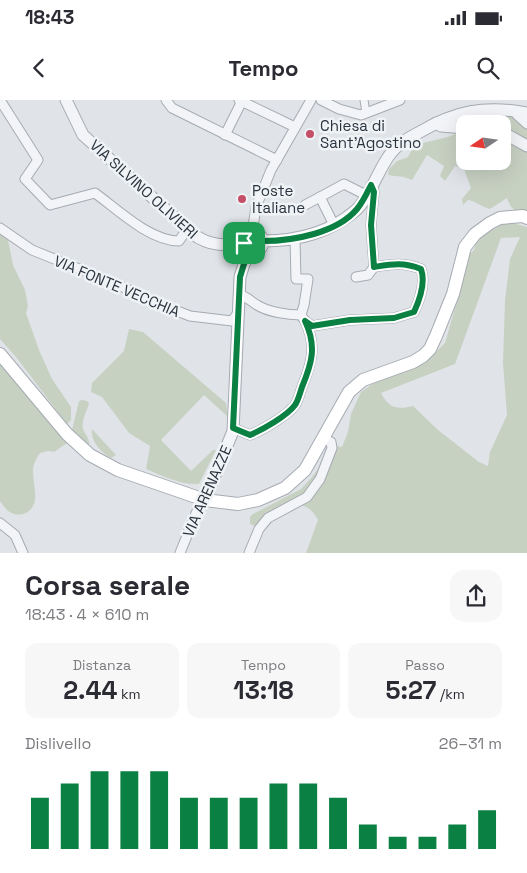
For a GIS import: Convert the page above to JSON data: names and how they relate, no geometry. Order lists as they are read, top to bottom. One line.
{"streets":{"street":["VIA SILVINO OLIVIERI","VIA FONTE VECCHIA","VIA ARENAZZE"]},"crossings":[["VIA SILVINO OLIVIERI","VIA ARENAZZE"],["VIA FONTE VECCHIA","VIA ARENAZZE"]],"places":["Chiesa di Sant'Agostino","Poste Italiane"],"north":"left","page":{"status":"18:43","header":"Tempo","heading":["Corsa serale","18:43 · 4 × 610 m"],"stats":[["Distanza","2.44 km"],["Tempo","13:18"],["Passo","5:27 /km"]],"chart":["Dislivello","26–31 m"]}}
